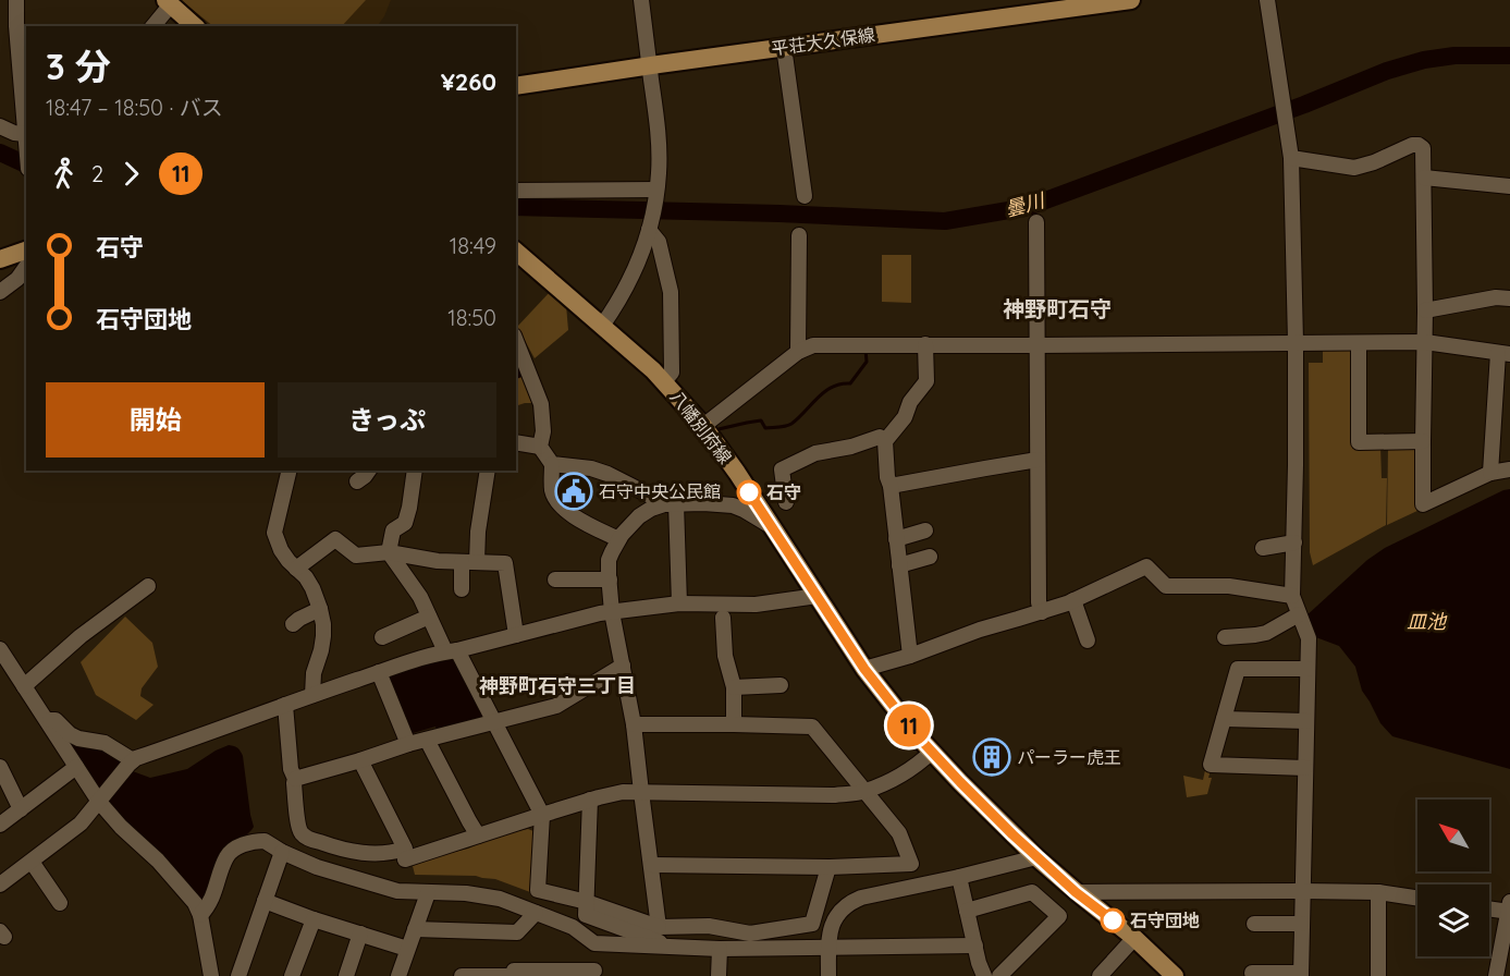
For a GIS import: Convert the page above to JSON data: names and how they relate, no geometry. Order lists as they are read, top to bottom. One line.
{"streets":{"main road":["平荘大久保線","八幡別府線"]},"districts":["神野町石守","神野町石守三丁目"],"water":["曇川","皿池"],"places":{"public building":["石守中央公民館"],"other":["石守","石守団地"],"building":["パーラー虎王"]},"lines":["bus line 11"],"north":"top left","page":{"on_map":"11","heading":["3 分","18:47 – 18:50 · バス","¥260"],"legs":["2","11"],"list":[{"name":"石守","value":"18:49"},{"name":"石守団地","value":"18:50"}],"buttons":["開始","きっぷ"]}}
